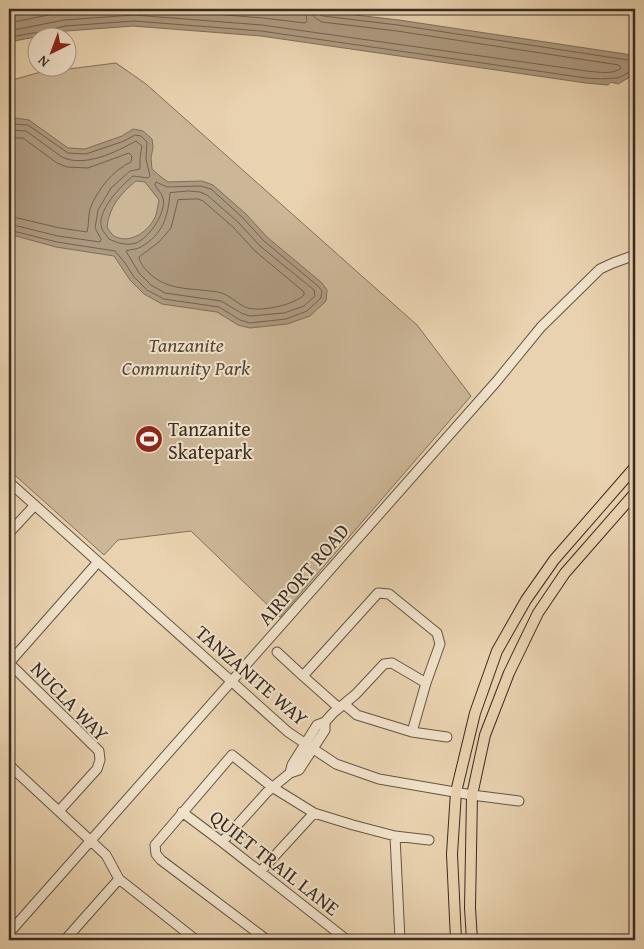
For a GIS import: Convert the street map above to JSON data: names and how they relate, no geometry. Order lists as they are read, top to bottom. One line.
{"streets":{"street":["AIRPORT ROAD","TANZANITE WAY","NUCLA WAY","QUIET TRAIL LANE"]},"crossings":[["AIRPORT ROAD","TANZANITE WAY"]],"parks":["Tanzanite Community Park"],"places":{"sports":["Tanzanite Skatepark"]},"north":"bottom left"}
